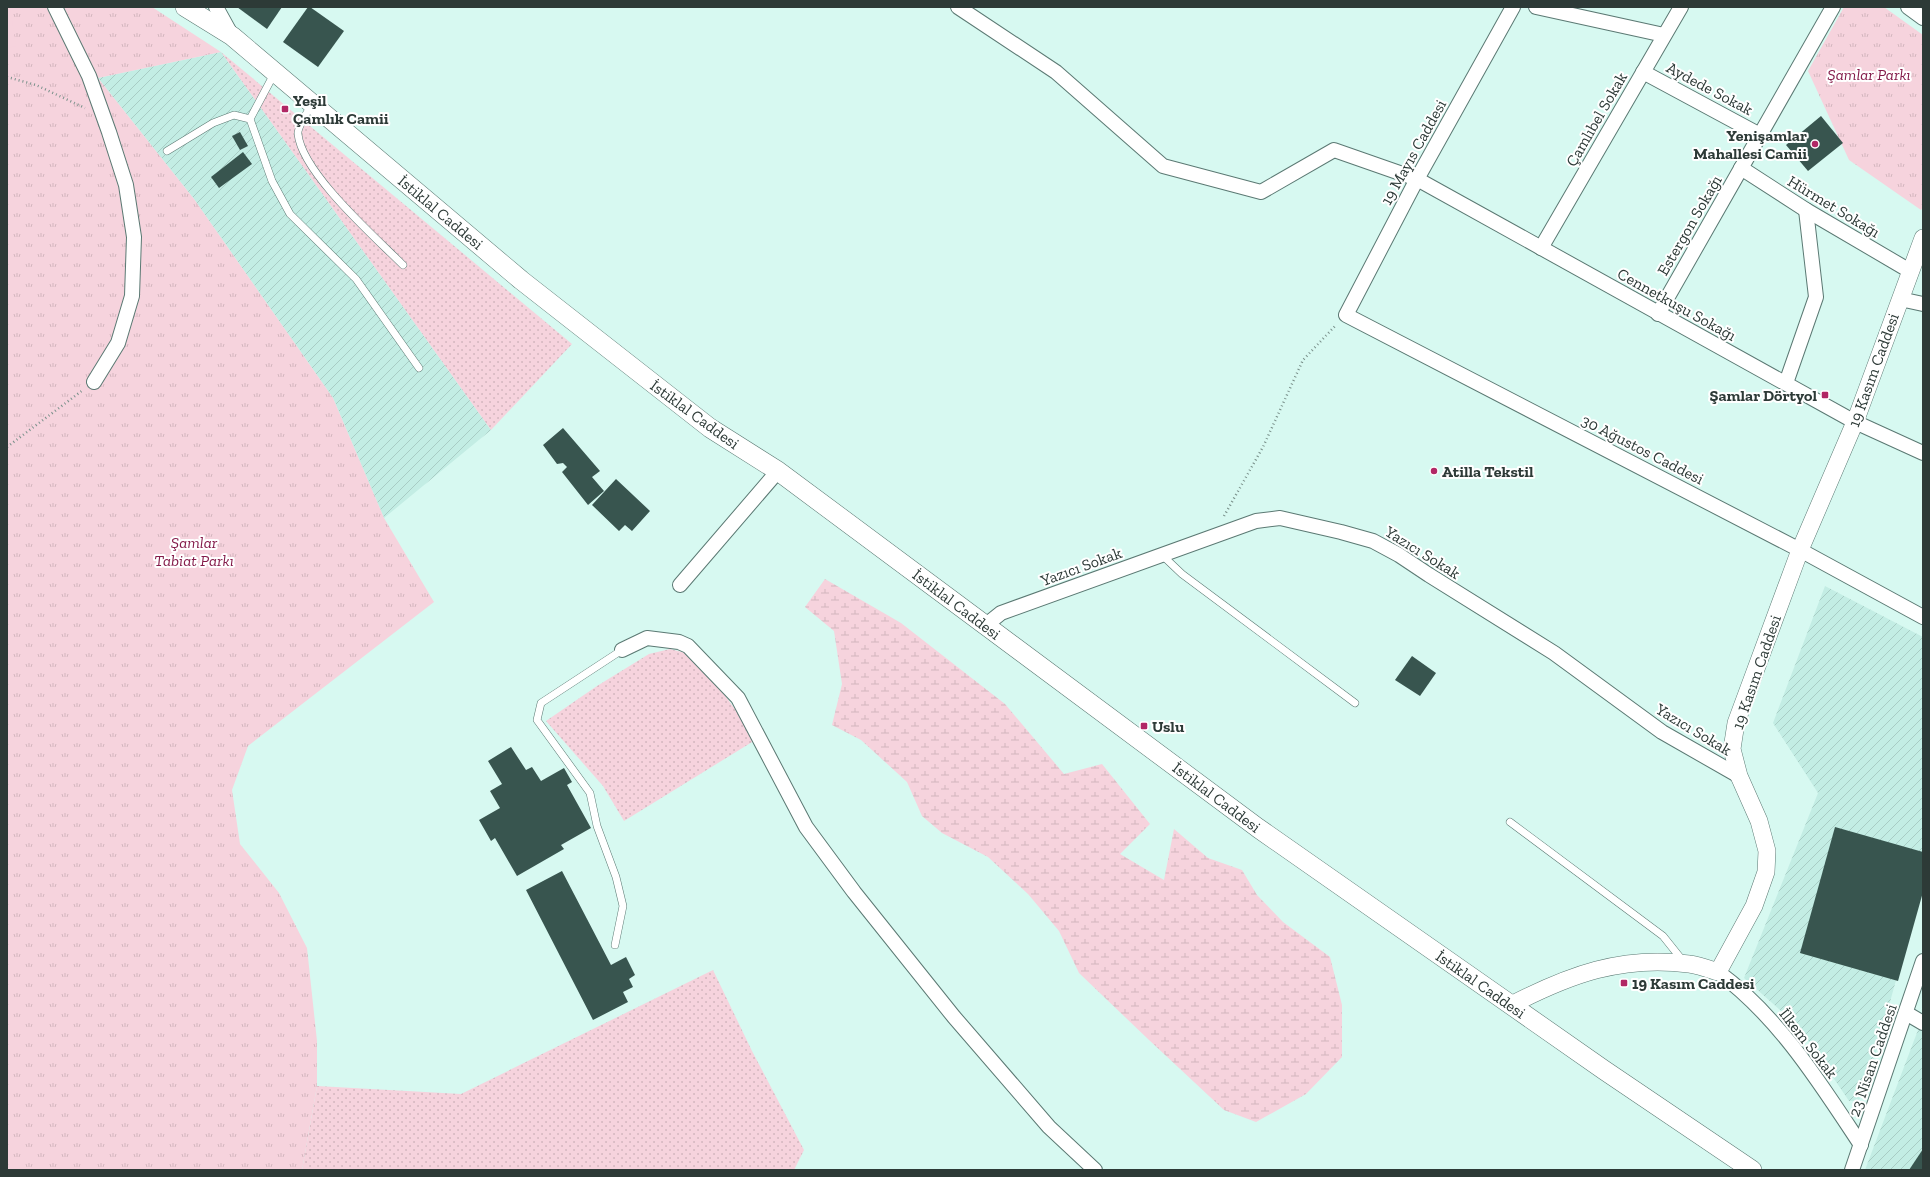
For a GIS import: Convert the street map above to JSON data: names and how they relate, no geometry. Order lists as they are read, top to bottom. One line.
{"streets":{"main road":["İstiklal Caddesi"],"street":["Aydede Sokak","Çamlıbel Sokak","19 Mayıs Caddesi","Hürmet Sokağı","Estergon Sokağı","Cennetkuşu Sokağı","19 Kasım Caddesi","30 Ağustos Caddesi","Yazıcı Sokak","İlkem Sokak","23 Nisan Caddesi"]},"crossings":[["Aydede Sokak","Çamlıbel Sokak"],["Aydede Sokak","Estergon Sokağı"],["Çamlıbel Sokak","Cennetkuşu Sokağı"],["19 Mayıs Caddesi","Cennetkuşu Sokağı"],["19 Mayıs Caddesi","30 Ağustos Caddesi"],["Hürmet Sokağı","Estergon Sokağı"],["Hürmet Sokağı","19 Kasım Caddesi"],["İstiklal Caddesi","Yazıcı Sokak"],["Estergon Sokağı","Cennetkuşu Sokağı"],["Cennetkuşu Sokağı","19 Kasım Caddesi"],["19 Kasım Caddesi","30 Ağustos Caddesi"],["19 Kasım Caddesi","Yazıcı Sokak"],["19 Kasım Caddesi","İlkem Sokak"],["İlkem Sokak","23 Nisan Caddesi"]],"parks":["Şamlar Parkı","Şamlar Tabiat Parkı"],"places":{"transit":["Yeşil Çamlık Camii","Şamlar Dörtyol","Uslu","19 Kasım Caddesi"],"other":["Yenişamlar Mahallesi Camii","Atilla Tekstil"]}}
